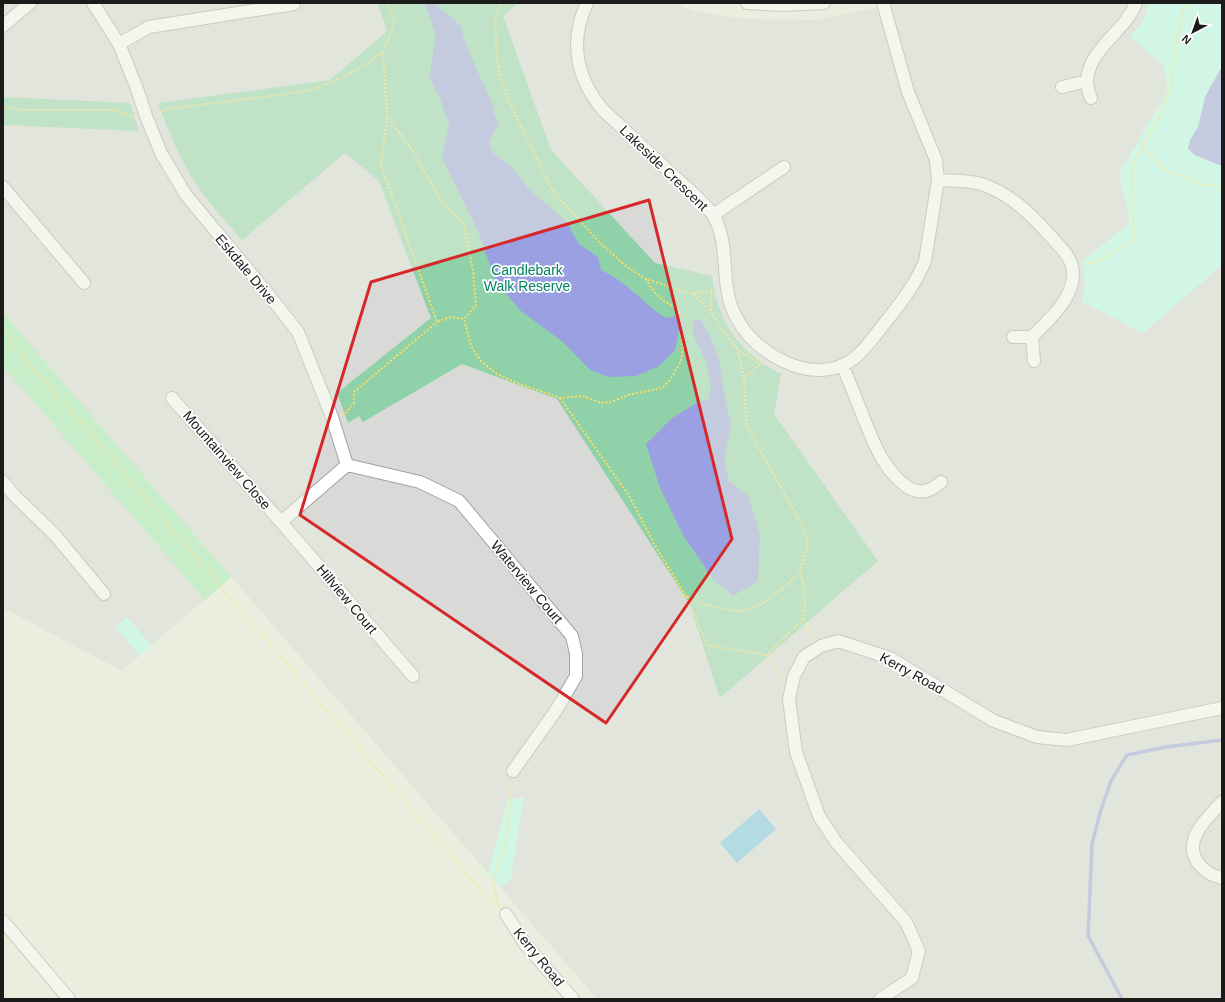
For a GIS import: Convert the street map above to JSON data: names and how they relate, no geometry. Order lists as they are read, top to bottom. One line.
{"streets":{"street":["Lakeside Crescent","Eskdale Drive","Mountainview Close","Waterview Court","Hillview Court","Kerry Road"]},"crossings":[["Eskdale Drive","Waterview Court"],["Mountainview Close","Hillview Court"]],"parks":["Candlebark Walk Reserve"],"north":"bottom left"}
